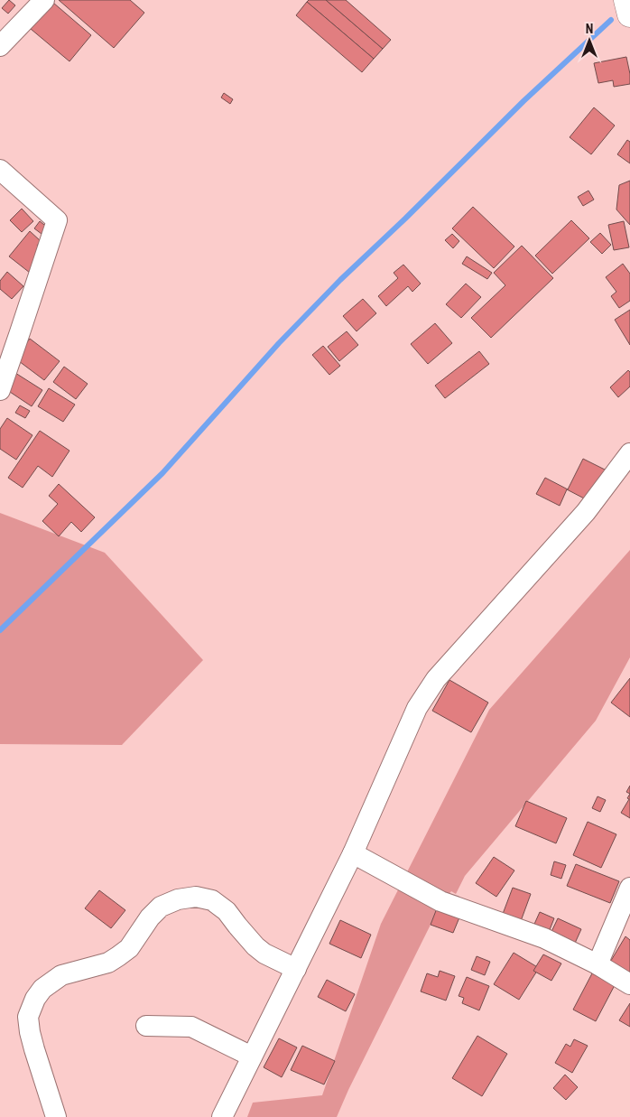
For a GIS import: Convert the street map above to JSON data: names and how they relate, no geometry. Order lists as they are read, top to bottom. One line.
{"north":"top"}
